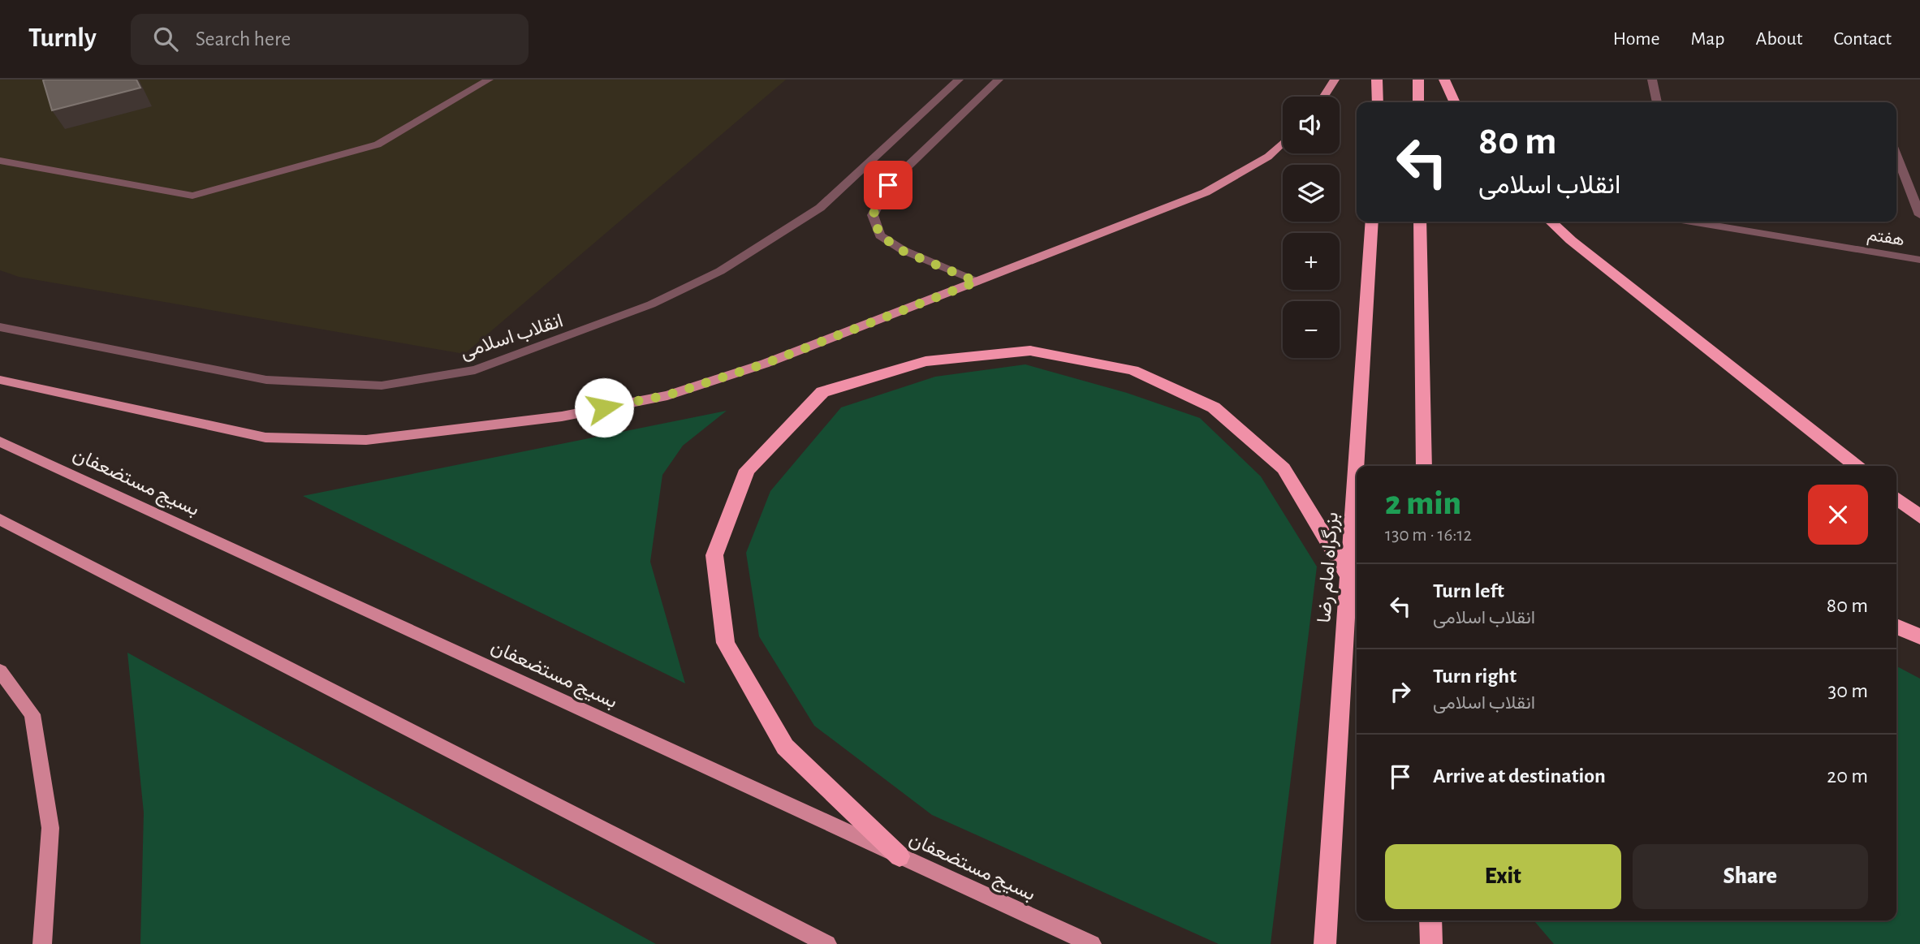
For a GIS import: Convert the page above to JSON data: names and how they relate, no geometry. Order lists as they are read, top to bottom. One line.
{"streets":{"highway":["بزرگراه امام رضا"],"main road":["بسیج مستضعفان"],"street":["هفتم","انقلاب اسلامی"]},"page":{"header":"Turnly","search":"Search here","nav":["Home","Map","About","Contact"],"map_buttons":["+","−"],"turn":["80 m","انقلاب اسلامی"],"heading":["2 min","130 m · 16:12"],"list":[{"name":"Turn left","note":"انقلاب اسلامی","value":"80 m"},{"name":"Turn right","note":"انقلاب اسلامی","value":"30 m"},{"name":"Arrive at destination","value":"20 m"}],"buttons":["Exit","Share"]}}
